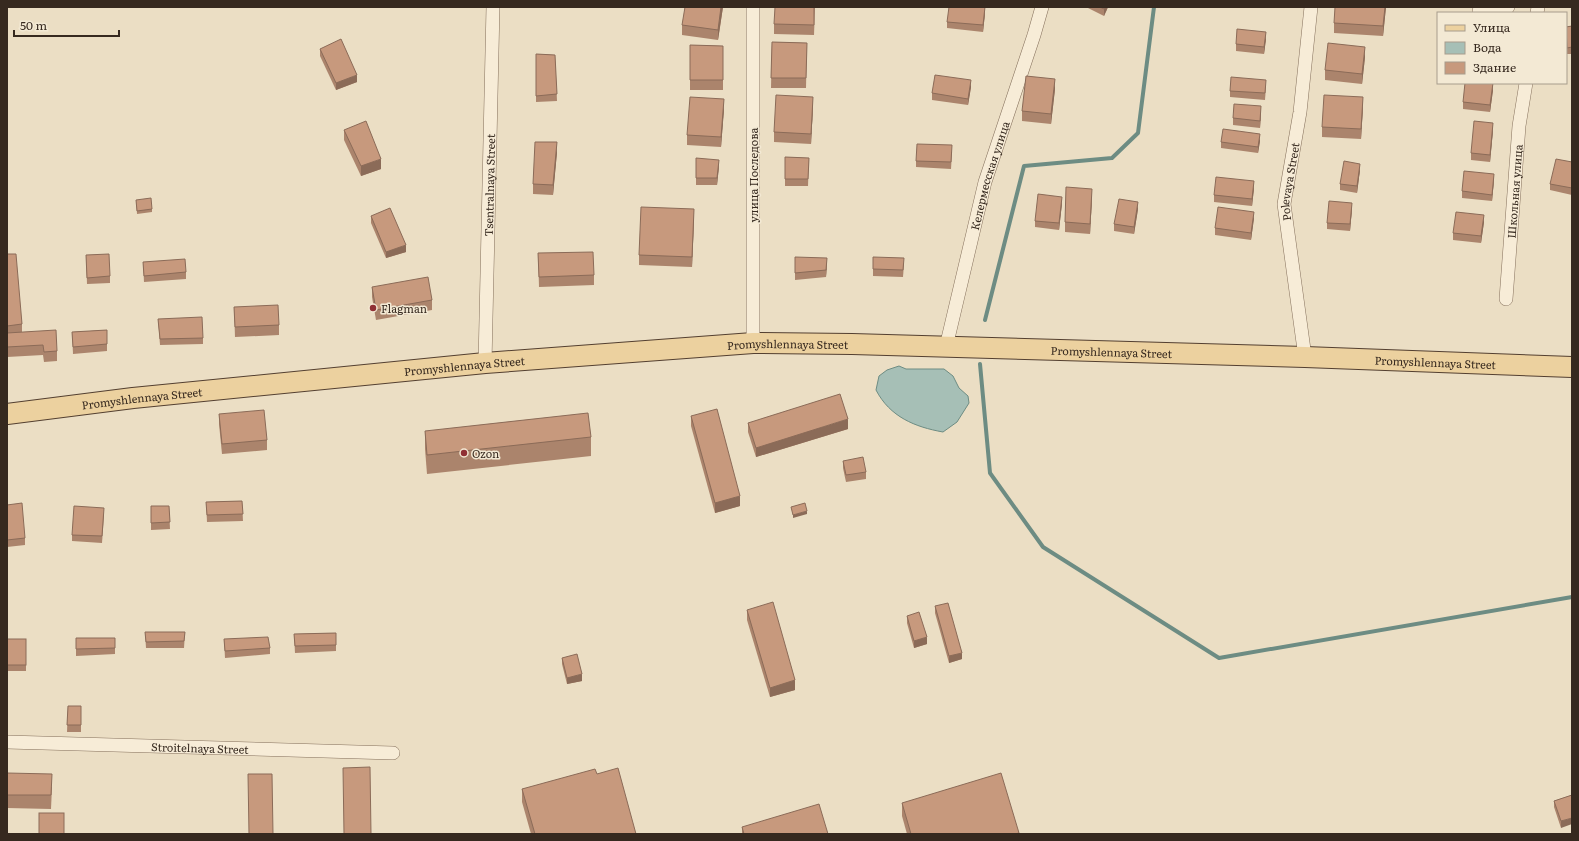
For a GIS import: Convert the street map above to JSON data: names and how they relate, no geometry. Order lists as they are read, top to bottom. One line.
{"streets":{"main road":["Promyshlennaya Street"],"street":["улица Последова","Келермесская улица","Polevaya Street","Tsentralnaya Street","Школьная улица","Stroitelnaya Street"]},"crossings":[["улица Последова","Promyshlennaya Street"],["Келермесская улица","Promyshlennaya Street"],["Polevaya Street","Promyshlennaya Street"],["Tsentralnaya Street","Promyshlennaya Street"]],"places":["Flagman","Ozon"],"legend":["Улица","Вода","Здание"],"scale_bar":"50 m"}
